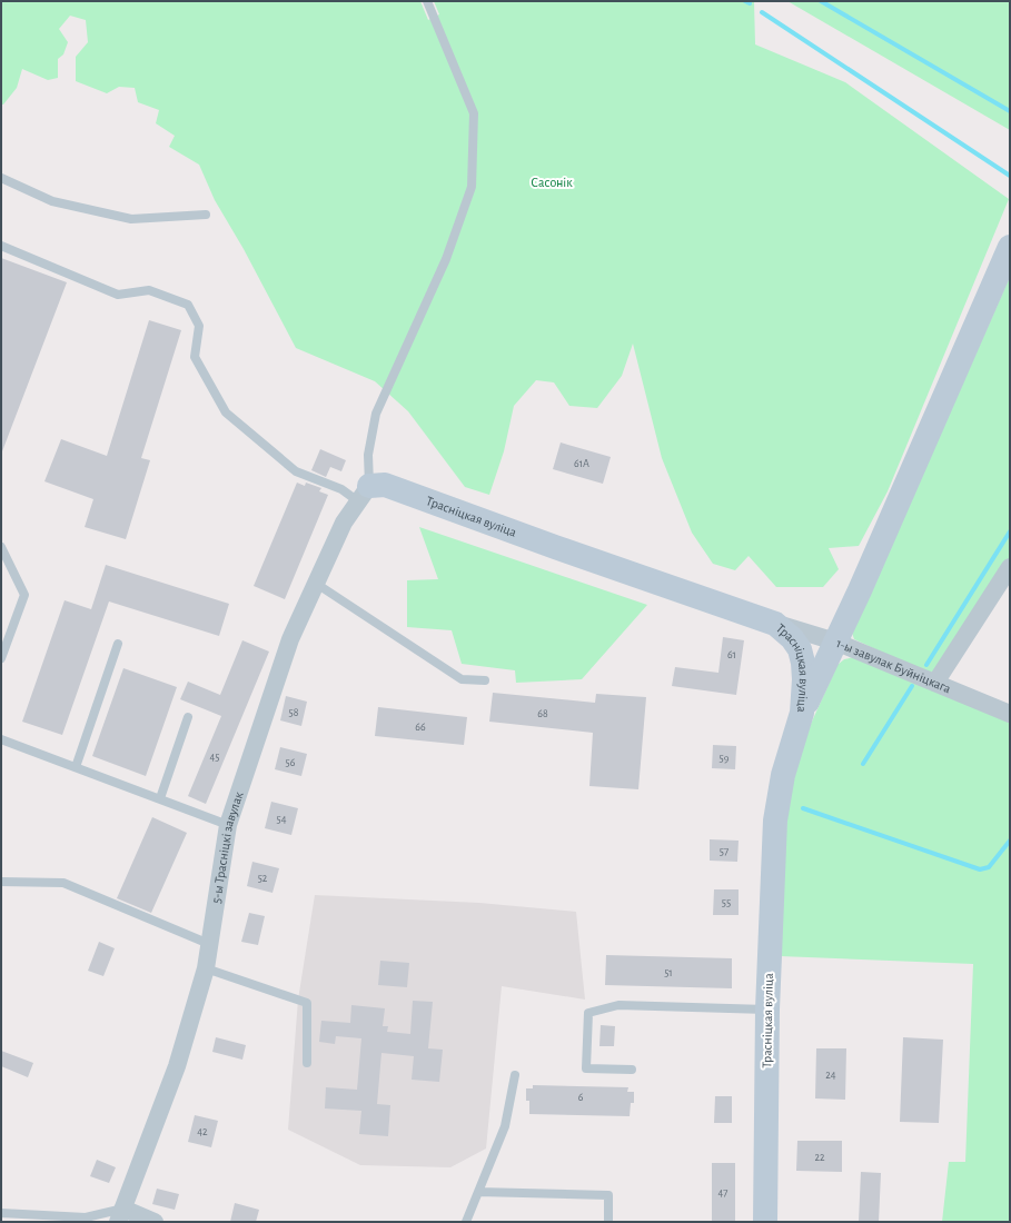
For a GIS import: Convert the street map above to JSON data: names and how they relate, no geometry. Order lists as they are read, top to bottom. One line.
{"streets":{"street":["Трасніцкая вуліца","1-ы завулак Буйніцкага","5-ы Трасніцкі завулак"]},"crossings":[["Трасніцкая вуліца","1-ы завулак Буйніцкага"],["Трасніцкая вуліца","5-ы Трасніцкі завулак"]],"parks":["Сасонік"],"house_numbers":["61А","61","58","68","66","45","59","56","54","57","52","55","51","24","6","42","22","47"]}
